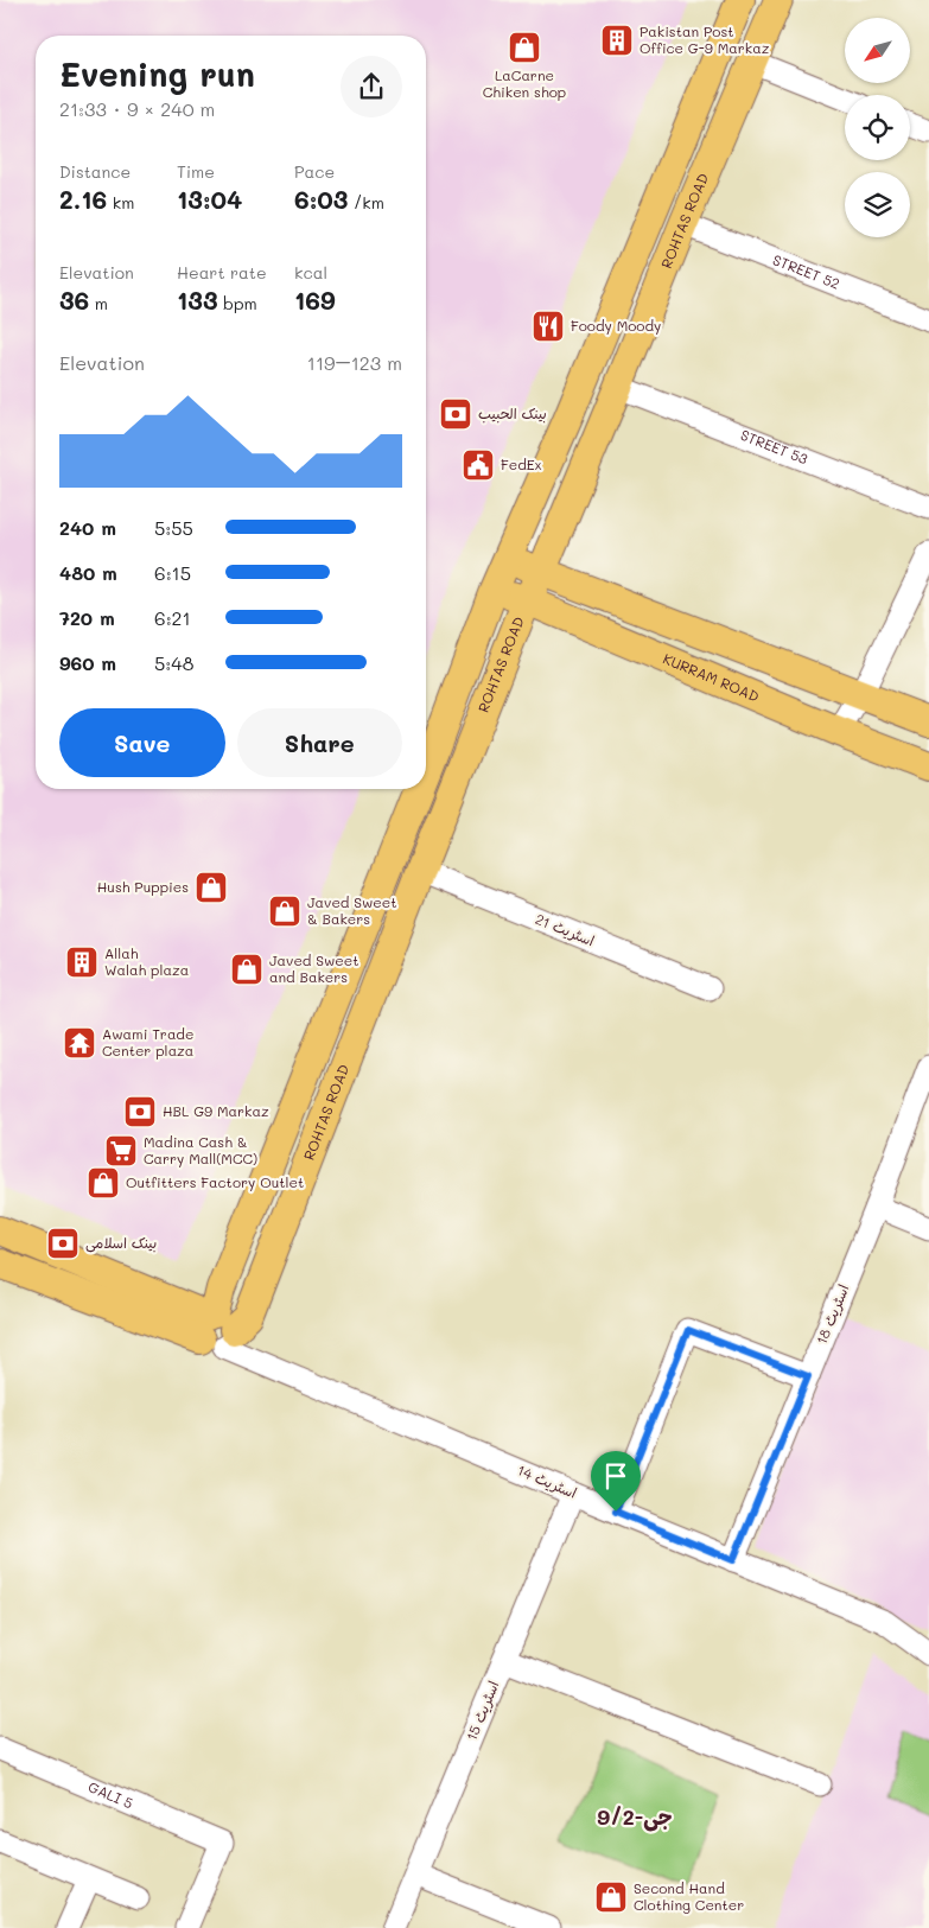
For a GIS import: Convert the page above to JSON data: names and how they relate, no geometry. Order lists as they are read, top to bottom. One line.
{"streets":{"main road":["ROHTAS ROAD","KURRAM ROAD"],"street":["STREET 52","STREET 53","اسٹریٹ 21","اسٹریٹ 18","اسٹریٹ 14","اسٹریٹ 15","GALI 5"]},"crossings":[["ROHTAS ROAD","STREET 52"],["ROHTAS ROAD","STREET 53"],["ROHTAS ROAD","KURRAM ROAD"],["ROHTAS ROAD","اسٹریٹ 21"],["ROHTAS ROAD","اسٹریٹ 14"],["اسٹریٹ 18","اسٹریٹ 14"],["اسٹریٹ 14","اسٹریٹ 15"]],"districts":["جی-9/2"],"places":{"building":["Pakistan Post Office G-9 Markaz","Allah Walah plaza"],"shop":["LaCarne Chiken shop","Hush Puppies","Javed Sweet & Bakers","Javed Sweet and Bakers","Outfitters Factory Outlet","Second Hand Clothing Center"],"restaurant":["Foody Moody"],"bank":["بينک الحبيب","HBL G9 Markaz","بینک اسلامی"],"public building":["FedEx"],"temple":["Awami Trade Center plaza"],"supermarket":["Madina Cash & Carry Mall(MCC)"]},"north":"bottom left","page":{"heading":["Evening run","21:33 · 9 × 240 m"],"stats":[["Distance","2.16 km"],["Time","13:04"],["Pace","6:03 /km"],["Elevation","36 m"],["Heart rate","133 bpm"],["kcal","169"]],"chart":["Elevation","119–123 m"],"list":[{"name":"240 m","note":"5:55"},{"name":"480 m","note":"6:15"},{"name":"720 m","note":"6:21"},{"name":"960 m","note":"5:48"}],"buttons":["Save","Share"]}}
